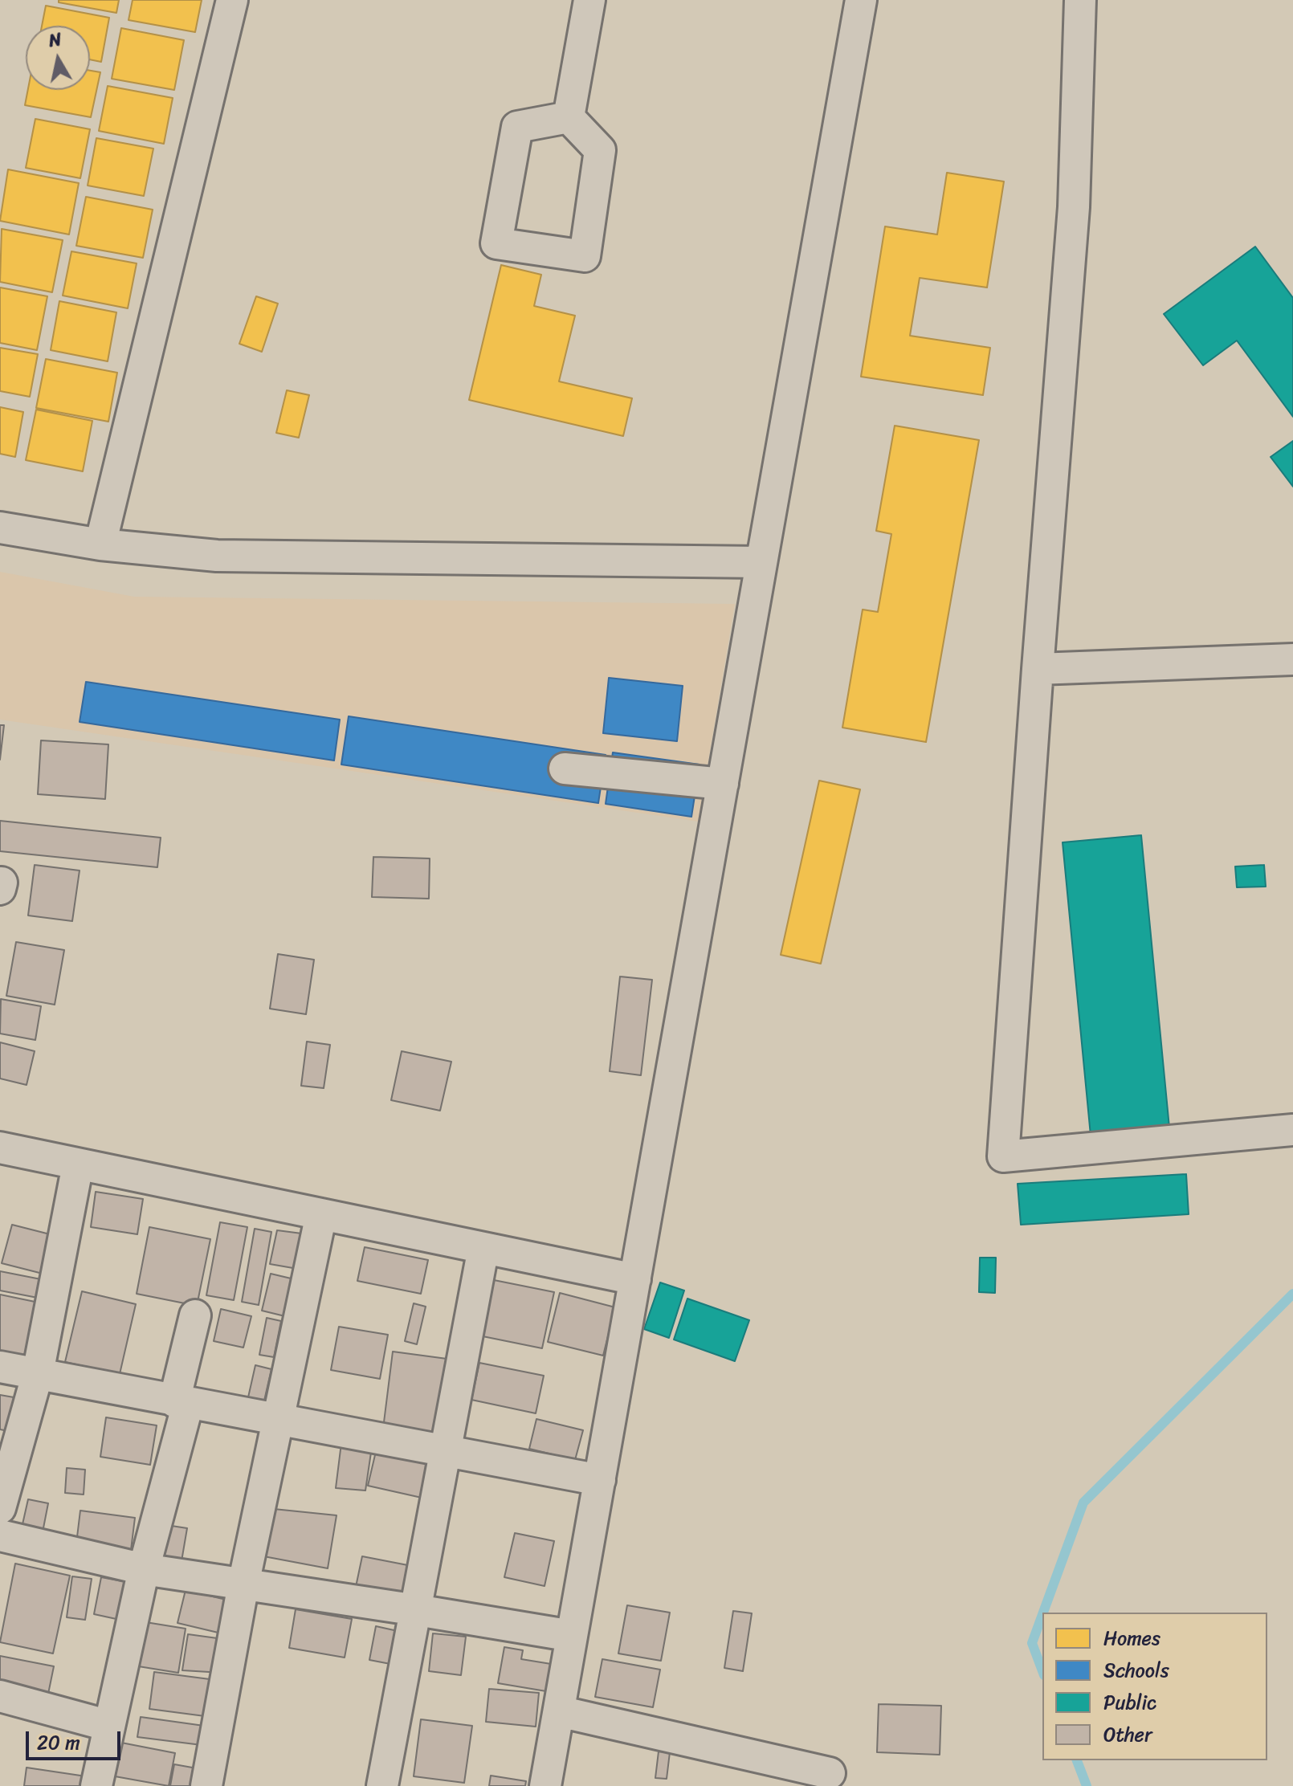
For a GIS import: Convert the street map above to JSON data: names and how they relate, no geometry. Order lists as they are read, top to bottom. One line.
{"legend":["Homes","Schools","Public","Other"],"scale_bar":"20 m","north":"top"}
